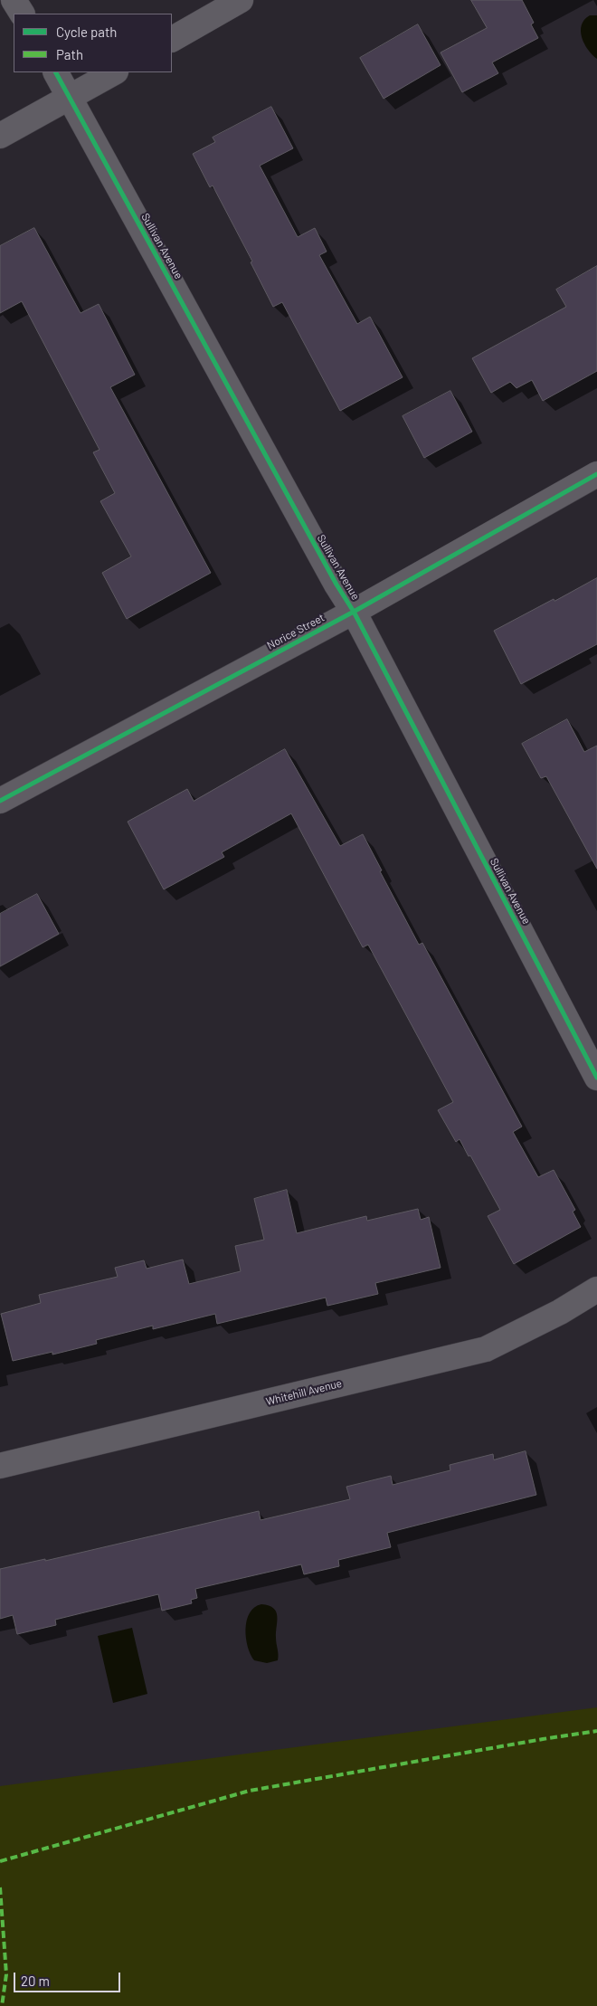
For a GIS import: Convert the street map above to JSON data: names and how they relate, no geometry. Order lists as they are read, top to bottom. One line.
{"streets":{"street":["Sullivan Avenue","Norice Street","Whitehill Avenue"]},"crossings":[["Sullivan Avenue","Norice Street"]],"legend":["Cycle path","Path"],"scale_bar":"20 m"}
